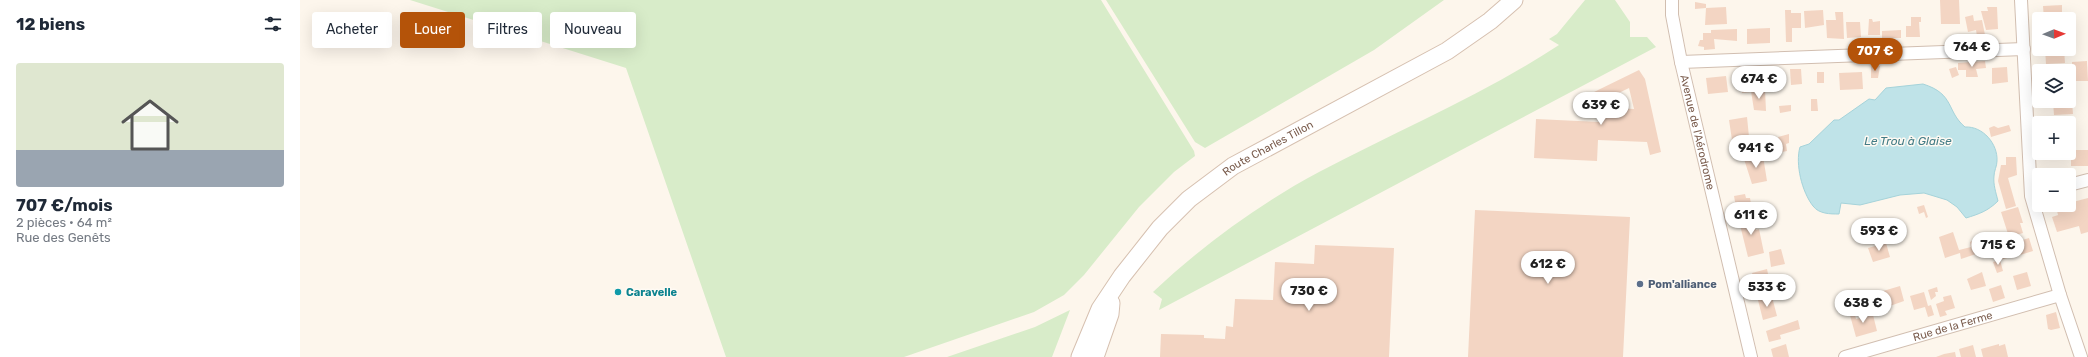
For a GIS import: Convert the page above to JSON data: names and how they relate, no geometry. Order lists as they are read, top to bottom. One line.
{"streets":{"main road":["Route Charles Tillon"],"street":["Avenue de l'Aérodrome","Rue de la Ferme"]},"water":["Le Trou à Glaise"],"places":["Pom'alliance","Caravelle"],"north":"right","page":{"heading":"12 biens","map_buttons":["+","−"],"chip":["Acheter","Louer","Filtres","Nouveau"],"price":["764 €","707 €","674 €","639 €","941 €","611 €","593 €","715 €","612 €","533 €","730 €","638 €"],"list":[{"name":"707 €/mois","note":"2 pièces · 64 m² · Rue des Genêts"}]}}
